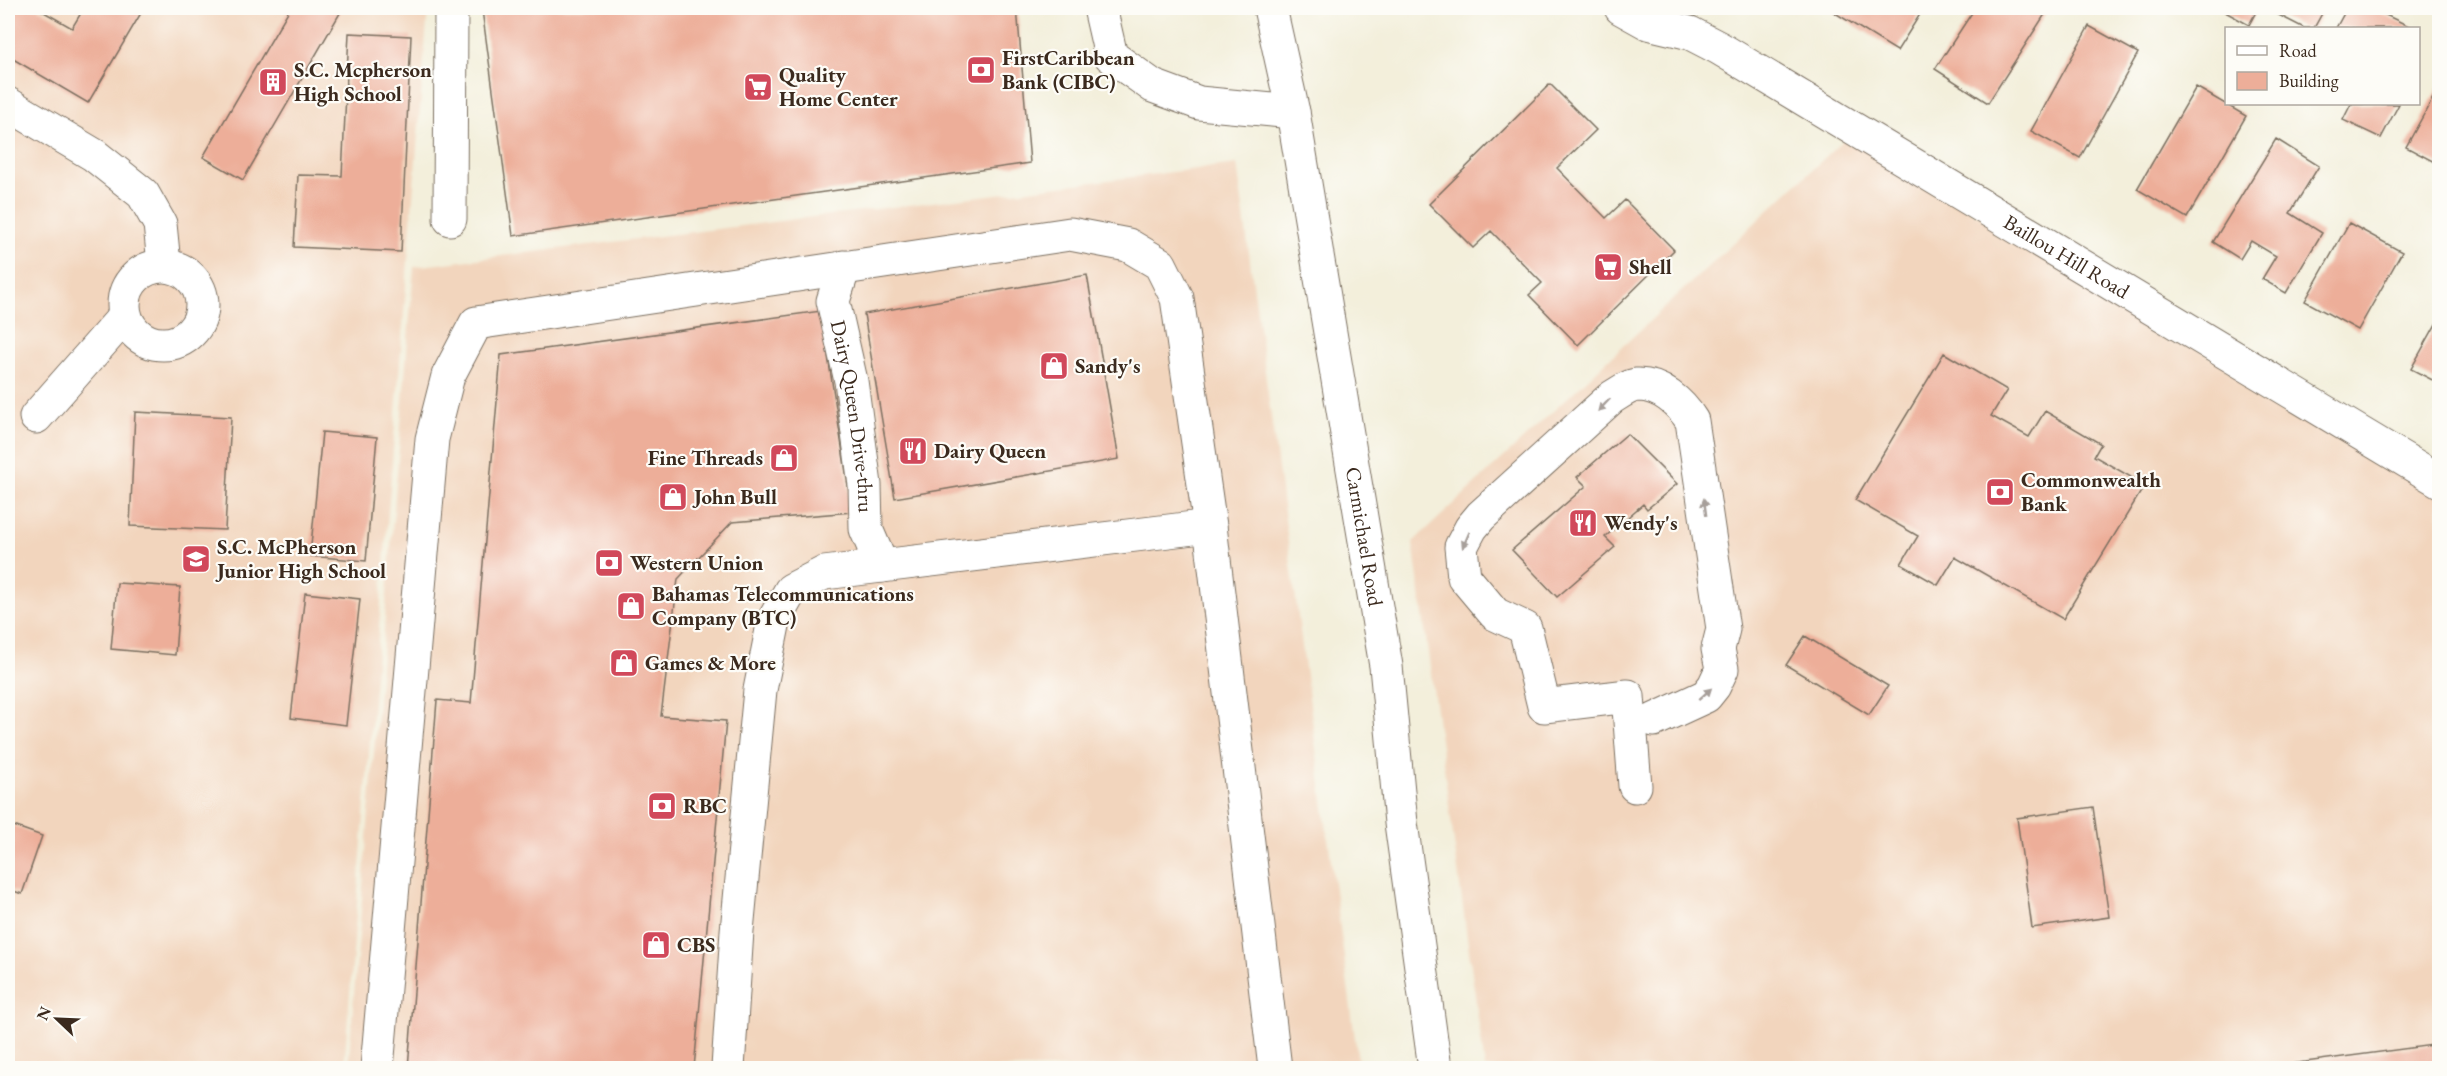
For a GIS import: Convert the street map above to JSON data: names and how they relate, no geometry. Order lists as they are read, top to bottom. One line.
{"streets":{"main road":["Baillou Hill Road","Dairy Queen Drive-thru","Carmichael Road"]},"places":{"bank":["FirstCaribbean Bank (CIBC)","Commonwealth Bank","Western Union","RBC"],"building":["S.C. Mcpherson High School"],"supermarket":["Quality Home Center","Shell"],"shop":["Sandy's","Fine Threads","John Bull","Bahamas Telecommunications Company (BTC)","Games & More","CBS"],"restaurant":["Dairy Queen","Wendy's"],"school or university":["S.C. McPherson Junior High School"]},"legend":["Road","Building"],"north":"top left"}
